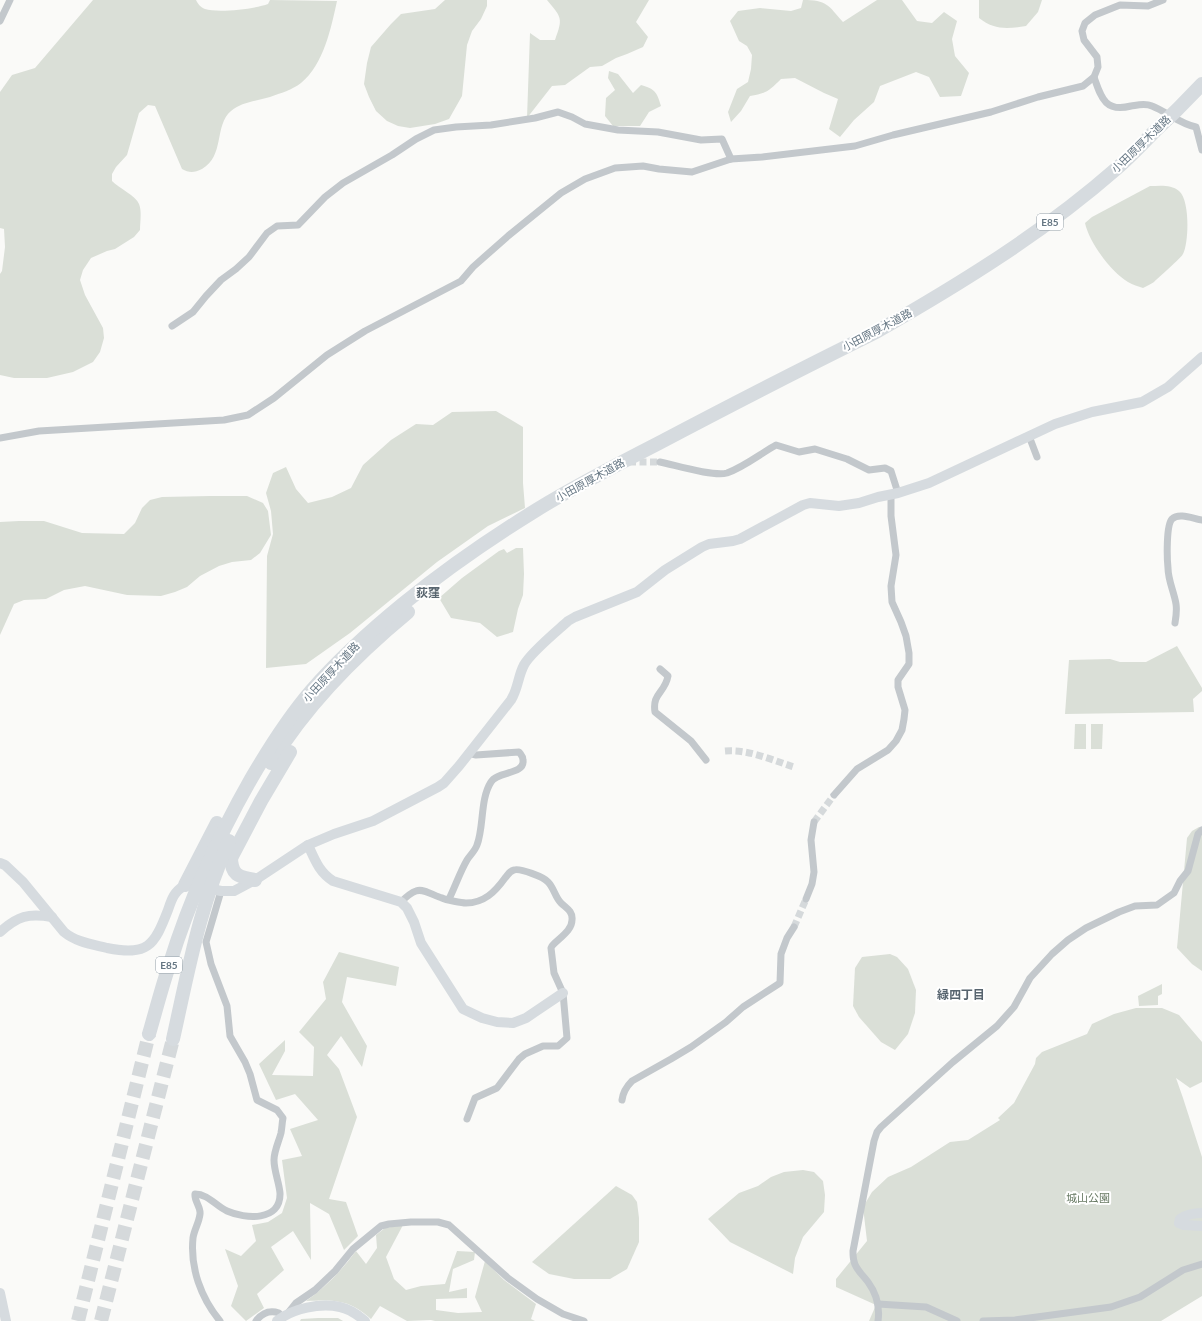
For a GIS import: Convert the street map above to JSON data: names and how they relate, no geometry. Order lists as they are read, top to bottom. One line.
{"streets":{"highway":["小田原厚木道路","E85"]},"districts":["荻窪","緑四丁目"],"parks":["城山公園"]}
